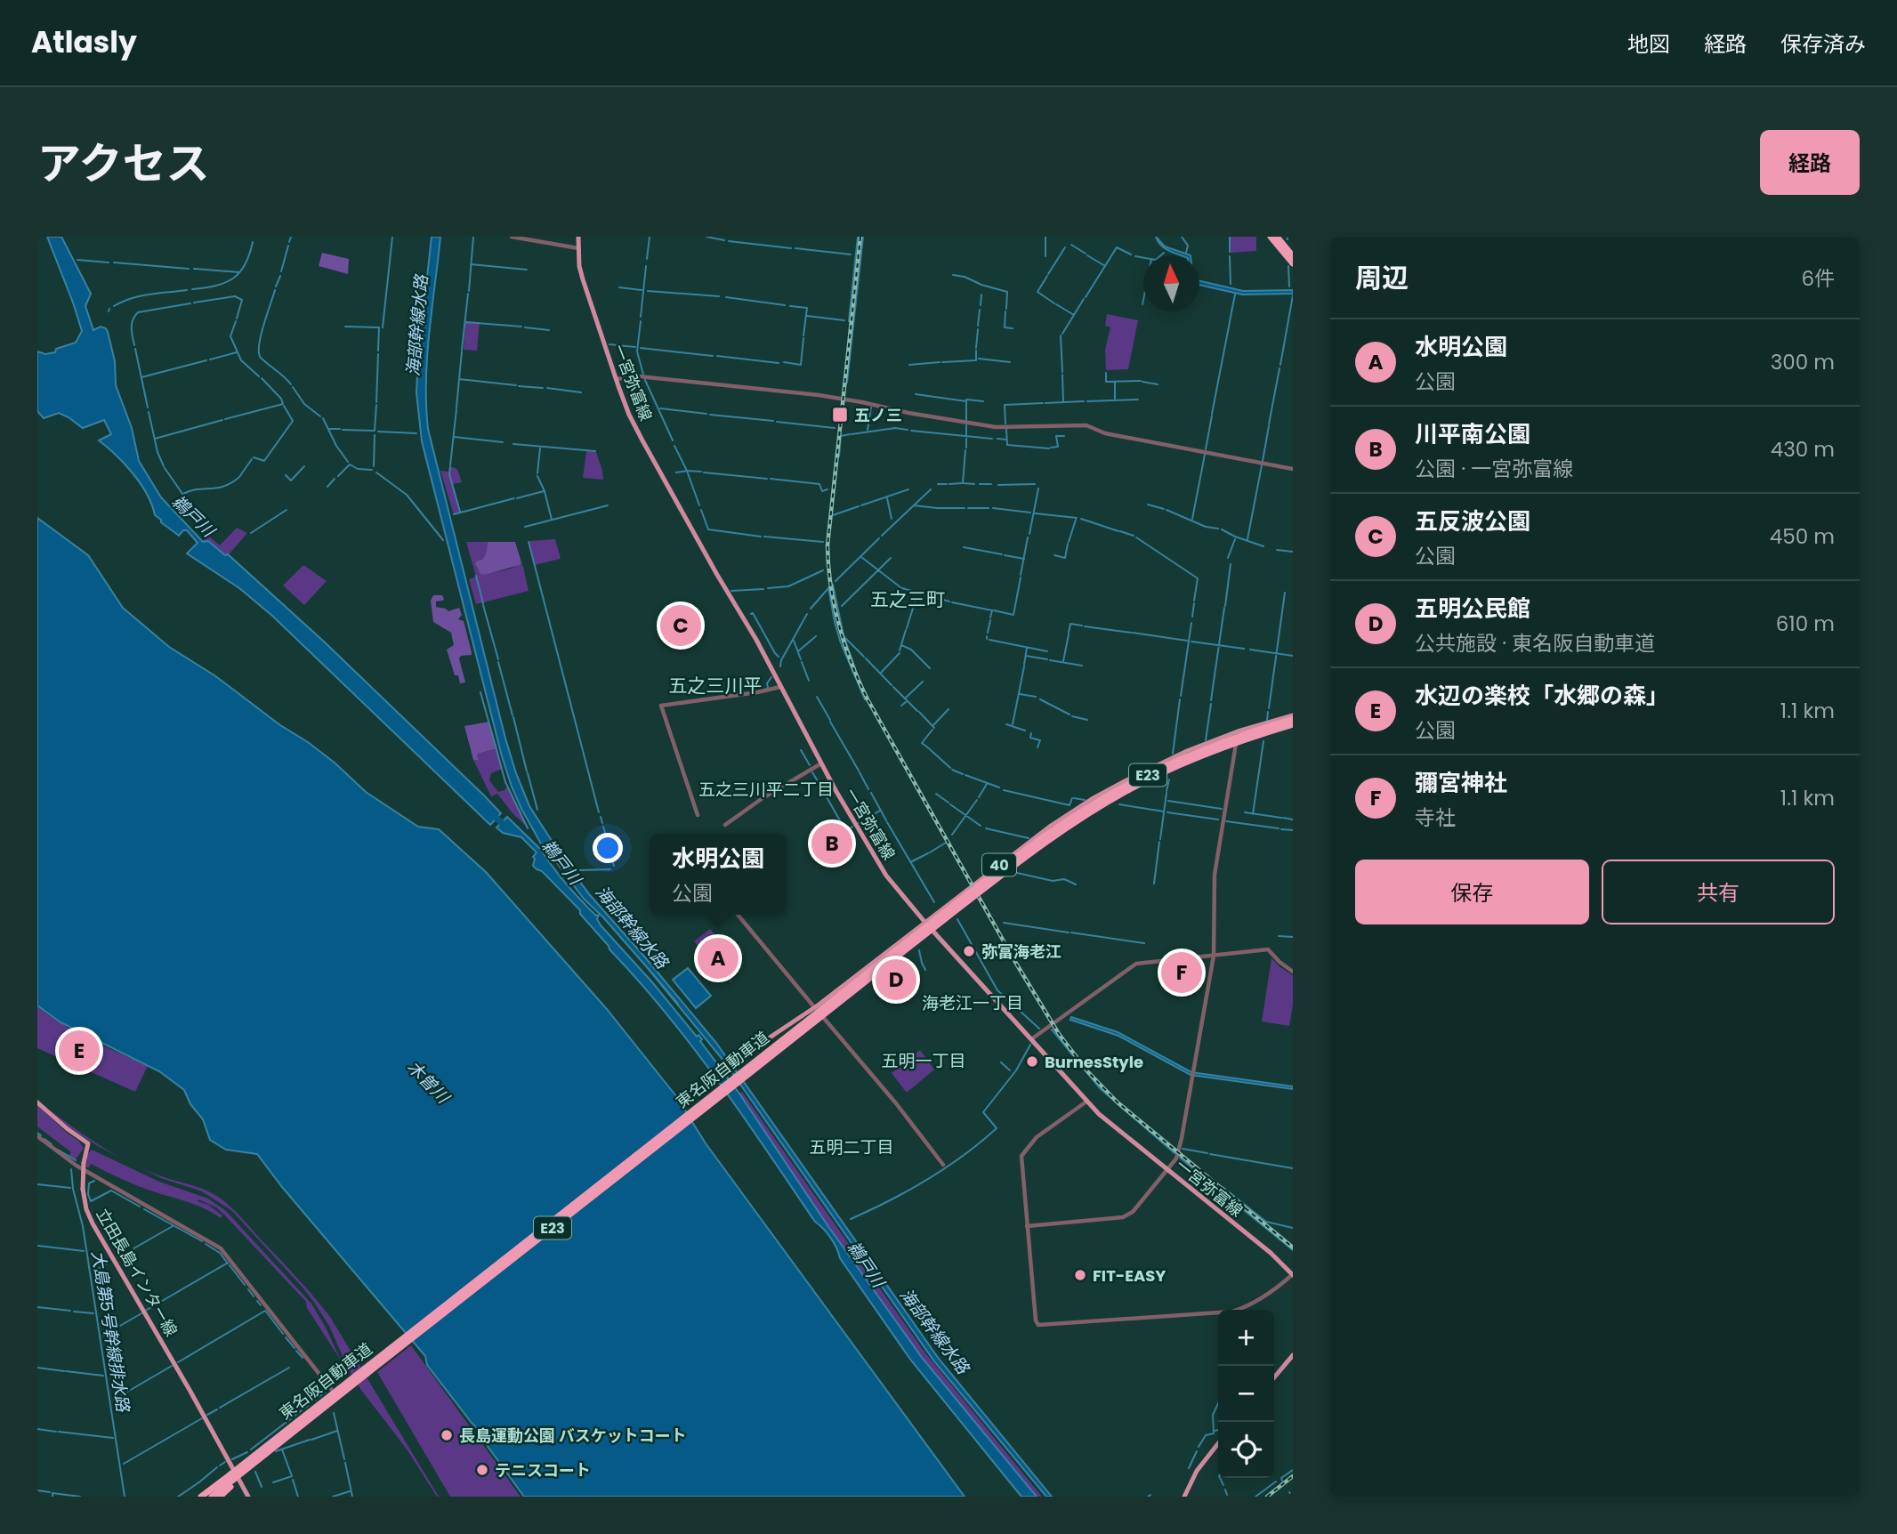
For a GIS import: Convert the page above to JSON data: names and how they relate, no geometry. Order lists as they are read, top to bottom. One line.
{"streets":{"highway":["E23","東名阪自動車道"],"main road":["一宮弥富線","40","立田長島インター線"]},"crossings":[["一宮弥富線","40"],["40","東名阪自動車道"]],"districts":["五之三町","五之三川平","五之三川平二丁目","海老江一丁目","五明一丁目","五明二丁目"],"water":["海部幹線水路","鵜戸川","木曽川","大島第5号幹線排水路"],"places":{"transit":["五ノ三"],"other":["弥富海老江","BurnesStyle","FIT-EASY","長島運動公園 バスケットコート","テニスコート"]},"north":"top","page":{"header":"Atlasly","nav":["地図","経路","保存済み"],"title":"アクセス","buttons":["経路",["保存","共有"]],"heading":["周辺","6件"],"list":[{"mark":"A","name":"水明公園","note":"公園","value":"300 m"},{"mark":"B","name":"川平南公園","note":"公園 · 一宮弥富線","value":"430 m"},{"mark":"C","name":"五反波公園","note":"公園","value":"450 m"},{"mark":"D","name":"五明公民館","note":"公共施設 · 東名阪自動車道","value":"610 m"},{"mark":"E","name":"水辺の楽校「水郷の森」","note":"公園","value":"1.1 km"},{"mark":"F","name":"彌宮神社","note":"寺社","value":"1.1 km"}],"pins":["C","B","A","F","D","E"],"popup":["水明公園","公園"],"map_buttons":["+","−"]}}
